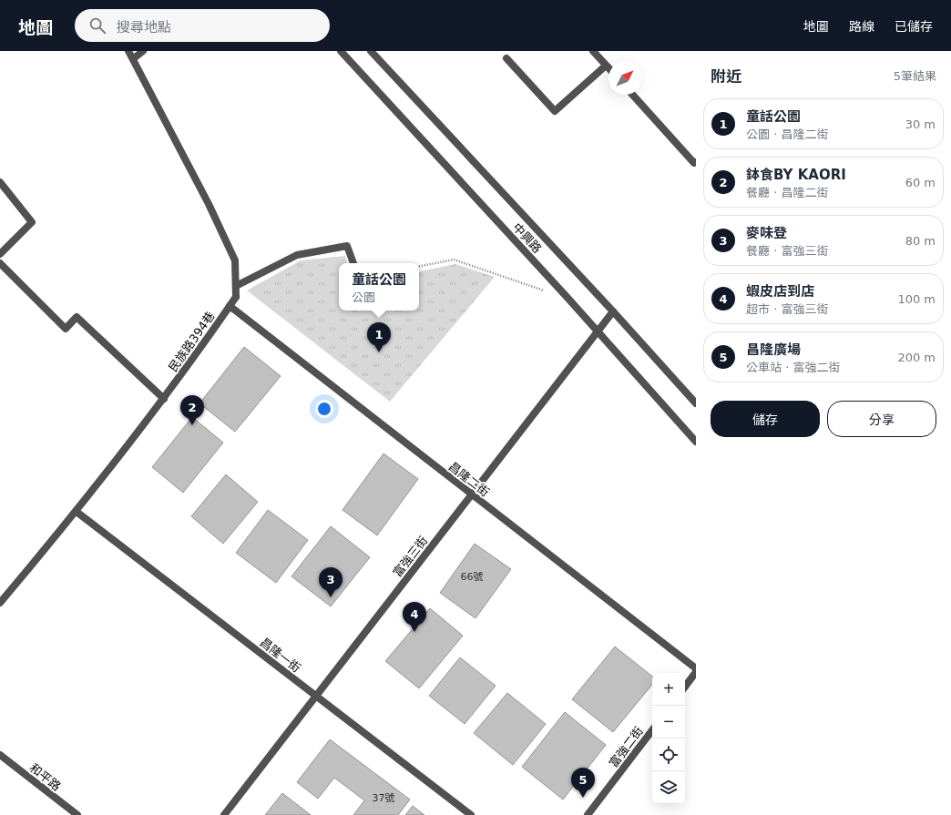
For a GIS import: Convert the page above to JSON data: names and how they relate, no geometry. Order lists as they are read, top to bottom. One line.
{"streets":{"street":["中興路","民族路394巷","昌隆二街","富強三街","昌隆一街","富強二街","和平路"]},"crossings":[["中興路","富強三街"],["民族路394巷","昌隆二街"],["民族路394巷","昌隆一街"],["昌隆二街","富強三街"],["富強三街","昌隆一街"]],"house_numbers":["66號","37號"],"north":"top right","page":{"header":"地圖","search":"搜尋地點","nav":["地圖","路線","已儲存"],"heading":["附近","5筆結果"],"list":[{"mark":"1","name":"童話公園","note":"公園 · 昌隆二街","value":"30 m"},{"mark":"2","name":"鉢食BY KAORI","note":"餐廳 · 昌隆二街","value":"60 m"},{"mark":"3","name":"麥味登","note":"餐廳 · 富強三街","value":"80 m"},{"mark":"4","name":"蝦皮店到店","note":"超市 · 富強三街","value":"100 m"},{"mark":"5","name":"昌隆廣場","note":"公車站 · 富強二街","value":"200 m"}],"popup":["童話公園","公園"],"pins":["1","2","3","4","5"],"buttons":["儲存","分享"],"map_buttons":["+","−"]}}
